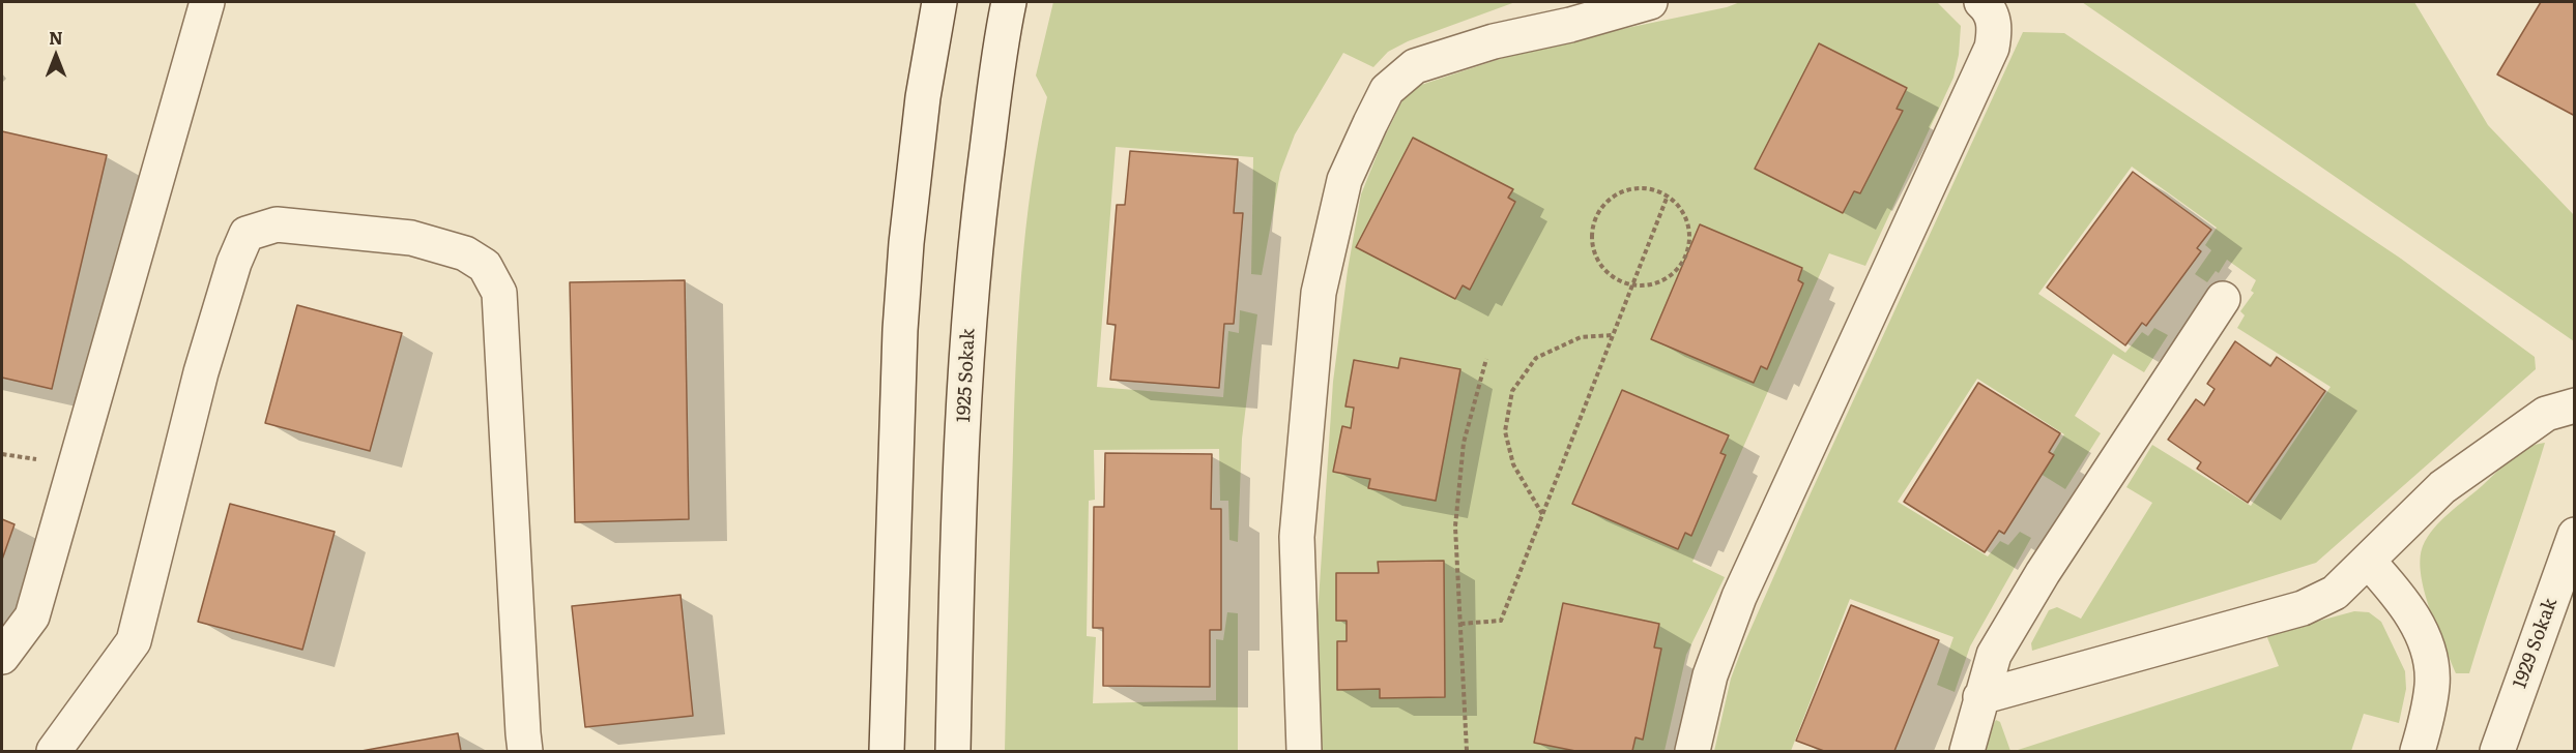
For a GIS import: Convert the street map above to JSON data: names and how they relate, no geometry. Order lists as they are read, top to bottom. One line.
{"streets":{"street":["1925 Sokak","1929 Sokak"]},"north":"top"}
